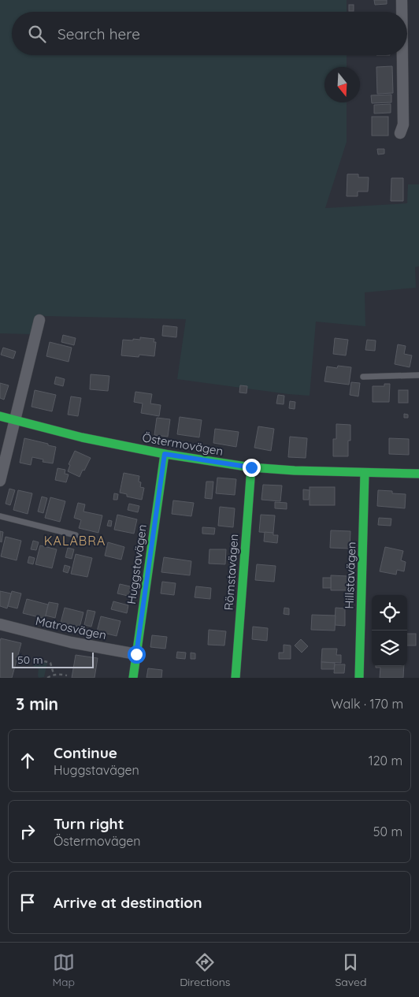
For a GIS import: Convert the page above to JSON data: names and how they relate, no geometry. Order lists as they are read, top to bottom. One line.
{"streets":{"street":["Östermovägen","Huggstavägen","Römstavägen","Hillstavägen","Matrosvägen"]},"crossings":[["Östermovägen","Huggstavägen"],["Östermovägen","Römstavägen"],["Östermovägen","Hillstavägen"],["Huggstavägen","Matrosvägen"]],"districts":["KALABRA"],"scale_bar":"50 m","north":"bottom","page":{"search":"Search here","scale":"50 m","heading":["3 min","Walk · 170 m"],"list":[["Continue","Huggstavägen","120 m"],["Turn right","Östermovägen","50 m"],"Arrive at destination"],"nav":["Map","Directions","Saved"]}}
